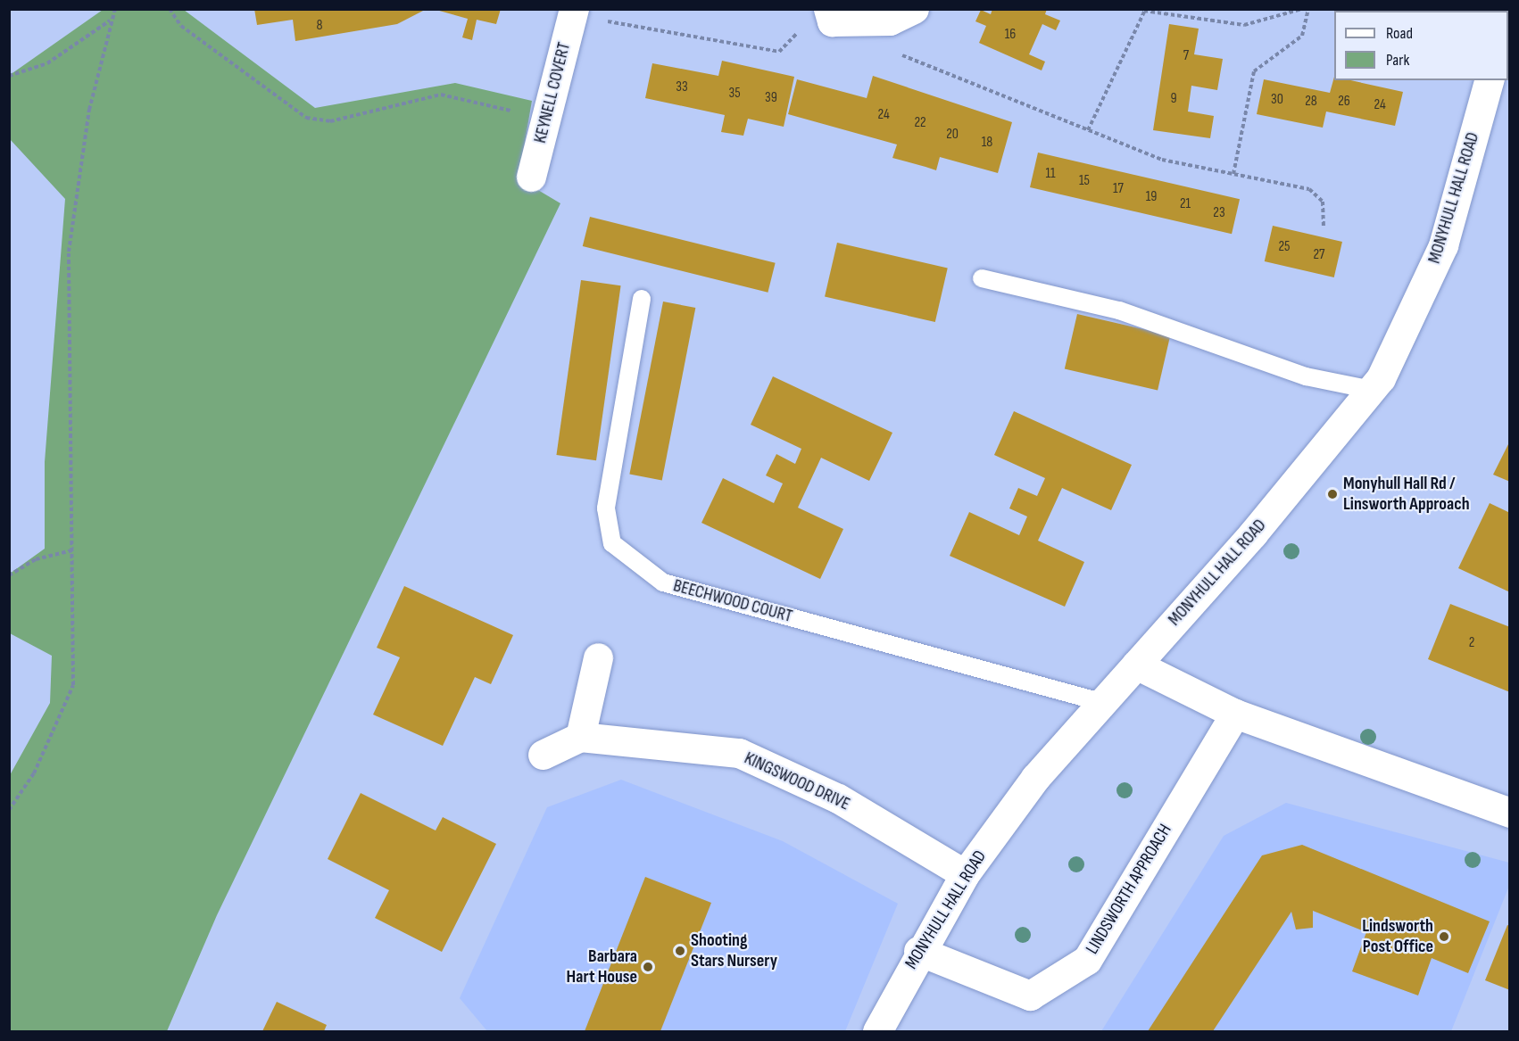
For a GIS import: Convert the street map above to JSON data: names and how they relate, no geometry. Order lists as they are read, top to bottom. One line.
{"streets":{"street":["KEYNELL COVERT","MONYHULL HALL ROAD","KINGSWOOD DRIVE","LINDSWORTH APPROACH"],"lane":["BEECHWOOD COURT"]},"crossings":[["MONYHULL HALL ROAD","BEECHWOOD COURT"],["MONYHULL HALL ROAD","KINGSWOOD DRIVE"],["MONYHULL HALL ROAD","LINDSWORTH APPROACH"]],"places":["Monyhull Hall Rd / Linsworth Approach","Lindsworth Post Office","Shooting Stars Nursery","Barbara Hart House"],"house_numbers":["8","16","7","33","35","39","9","30","28","26","24","24","22","20","18","11","15","17","19","21","23","25","27","2"],"legend":["Road","Park"]}
